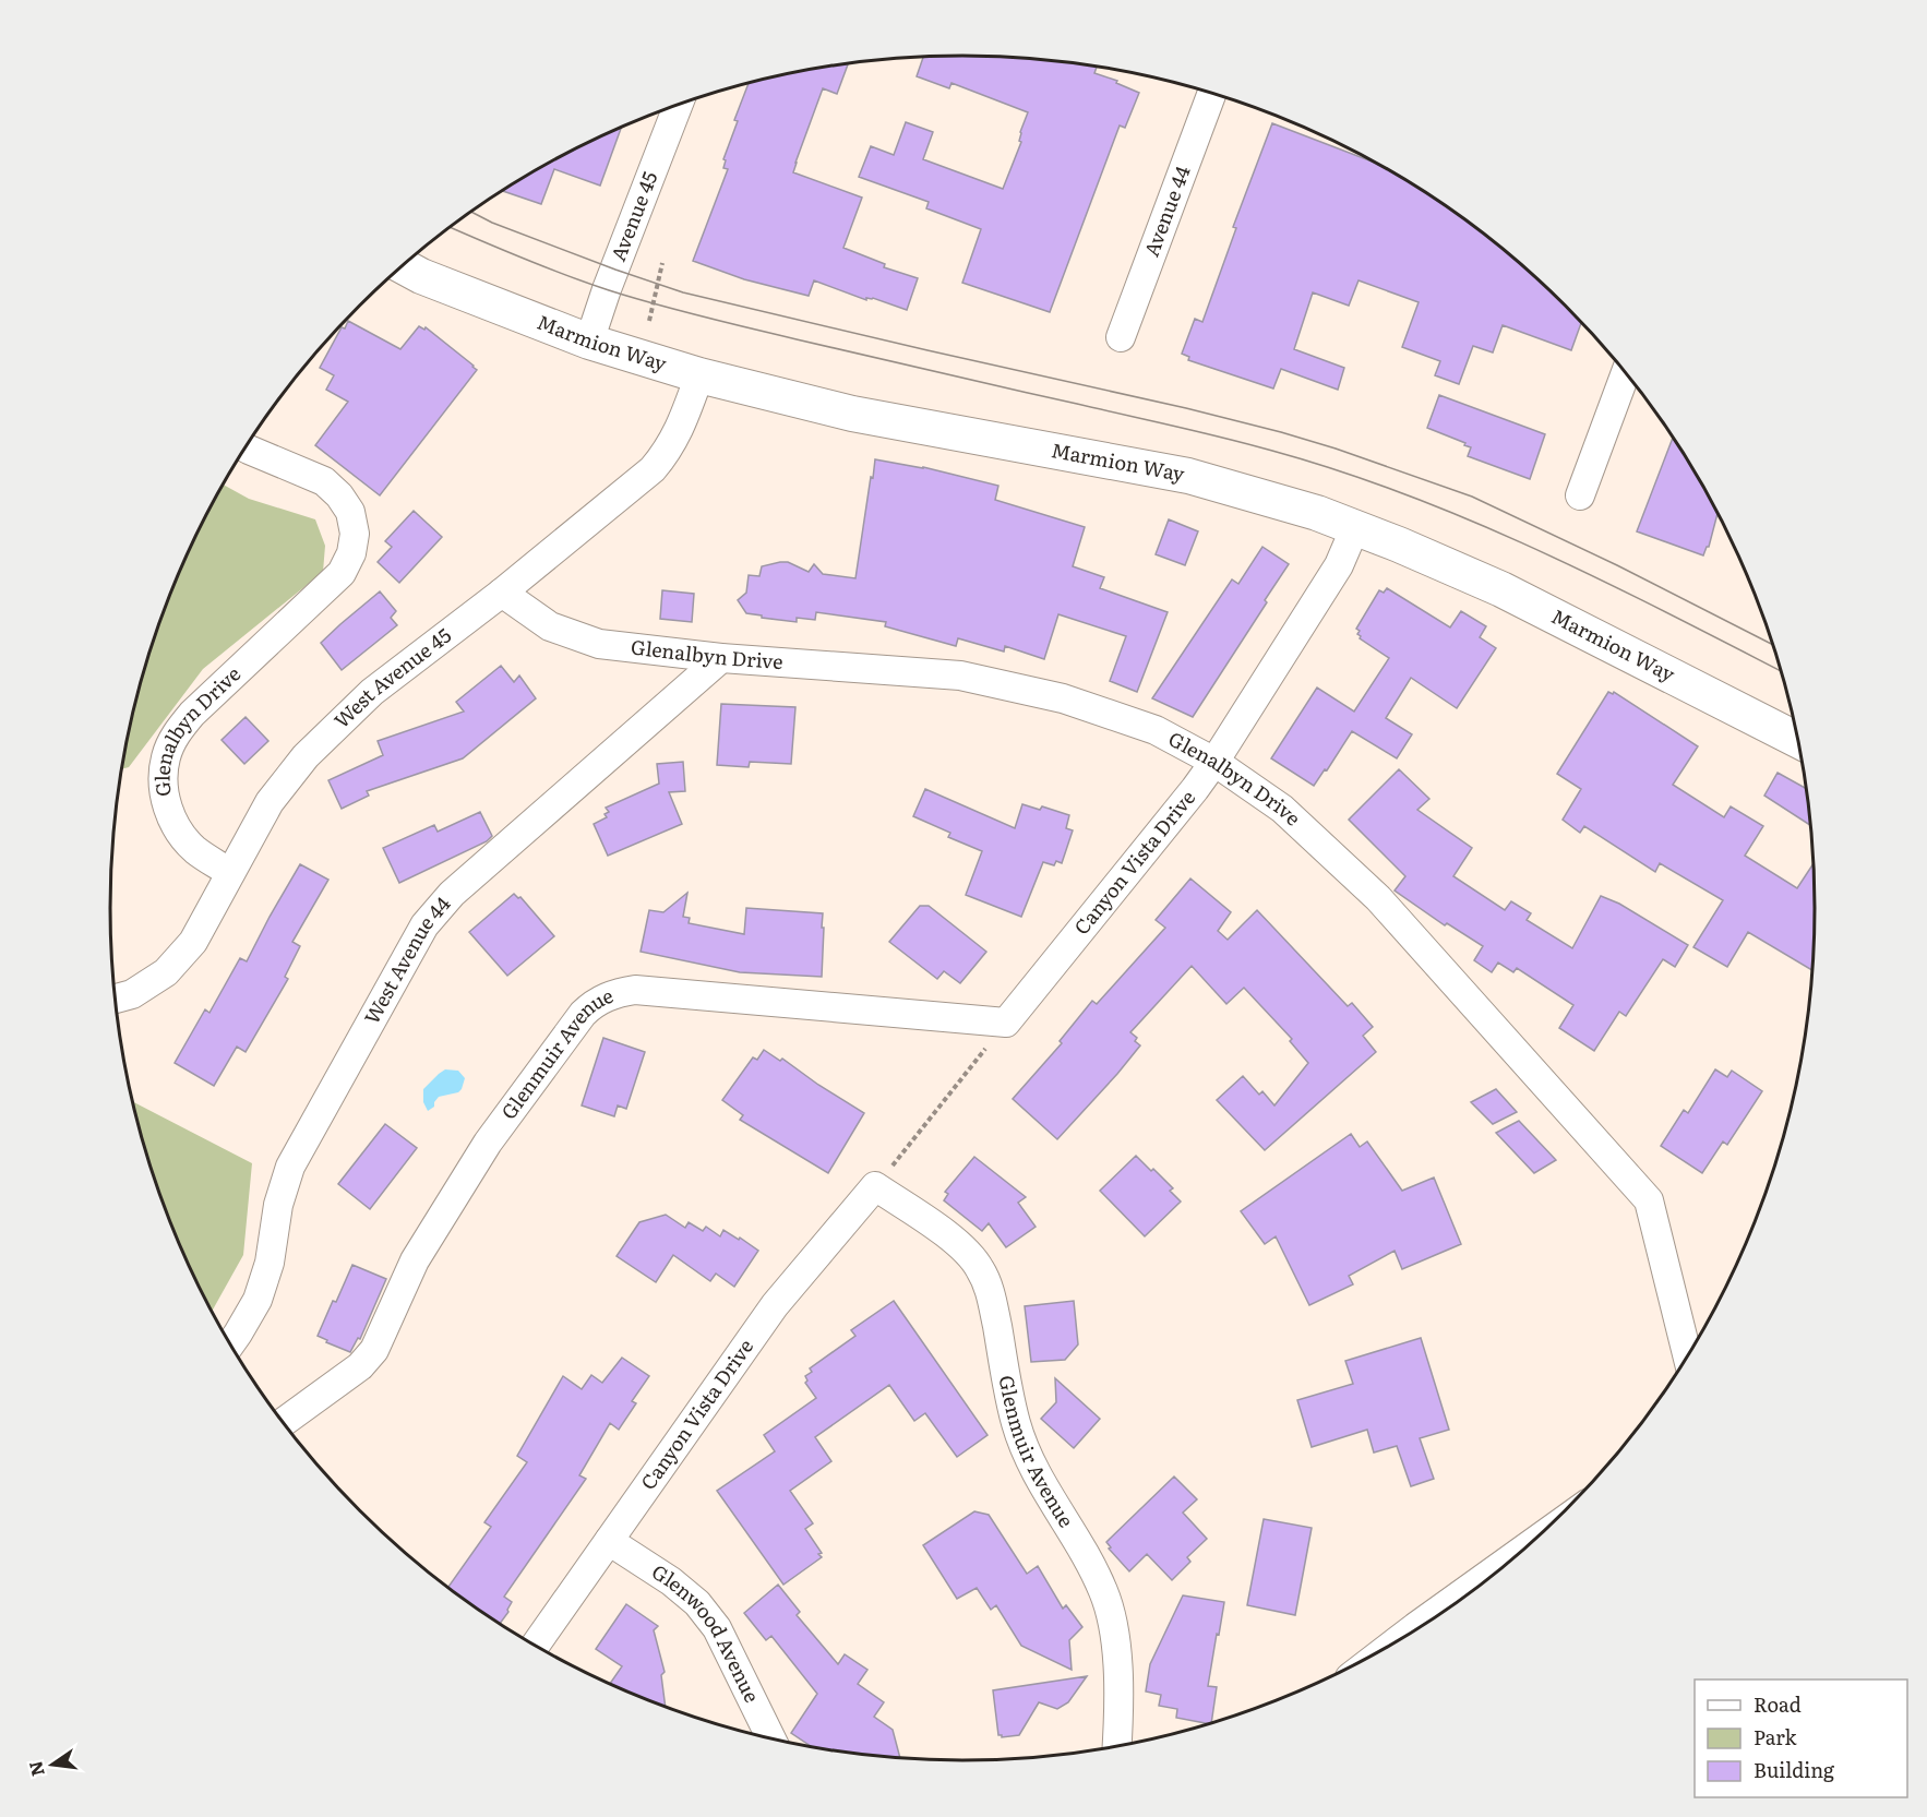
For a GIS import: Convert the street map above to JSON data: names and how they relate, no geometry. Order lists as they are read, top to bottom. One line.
{"streets":{"street":["Avenue 44","Avenue 45","Marmion Way","Glenalbyn Drive","West Avenue 45","Canyon Vista Drive","West Avenue 44","Glenmuir Avenue","Glenwood Avenue"]},"crossings":[["Avenue 45","Marmion Way"],["Marmion Way","West Avenue 45"],["Marmion Way","Canyon Vista Drive"],["Glenalbyn Drive","West Avenue 45"],["Glenalbyn Drive","Canyon Vista Drive"],["Glenalbyn Drive","West Avenue 44"],["Canyon Vista Drive","Glenmuir Avenue"],["Canyon Vista Drive","Glenwood Avenue"]],"legend":["Road","Park","Building"],"north":"left"}
